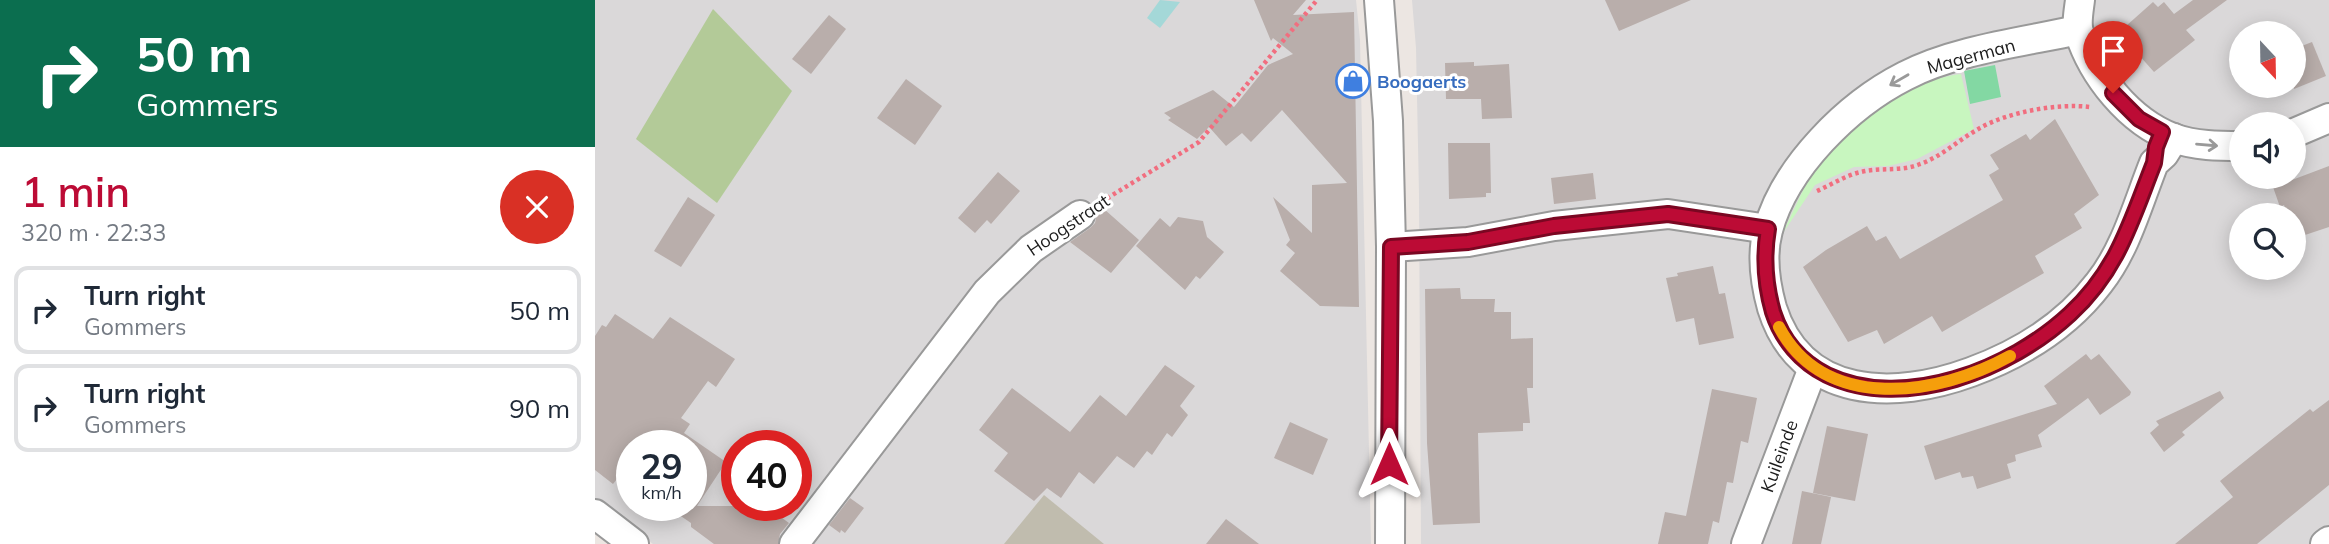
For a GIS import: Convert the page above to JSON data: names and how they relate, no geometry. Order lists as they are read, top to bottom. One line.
{"streets":{"street":["Magerman","Hoogstraat","Kuileinde"]},"crossings":[["Magerman","Kuileinde"]],"one_way":["Magerman"],"places":{"shop":["Boogaerts"]},"north":"bottom","page":{"turn":["50 m","Gommers"],"heading":["1 min","320 m · 22:33"],"list":[{"name":"Turn right","note":"Gommers","value":"50 m"},{"name":"Turn right","note":"Gommers","value":"90 m"}],"speed":"29 km/h","limit":"40"}}
